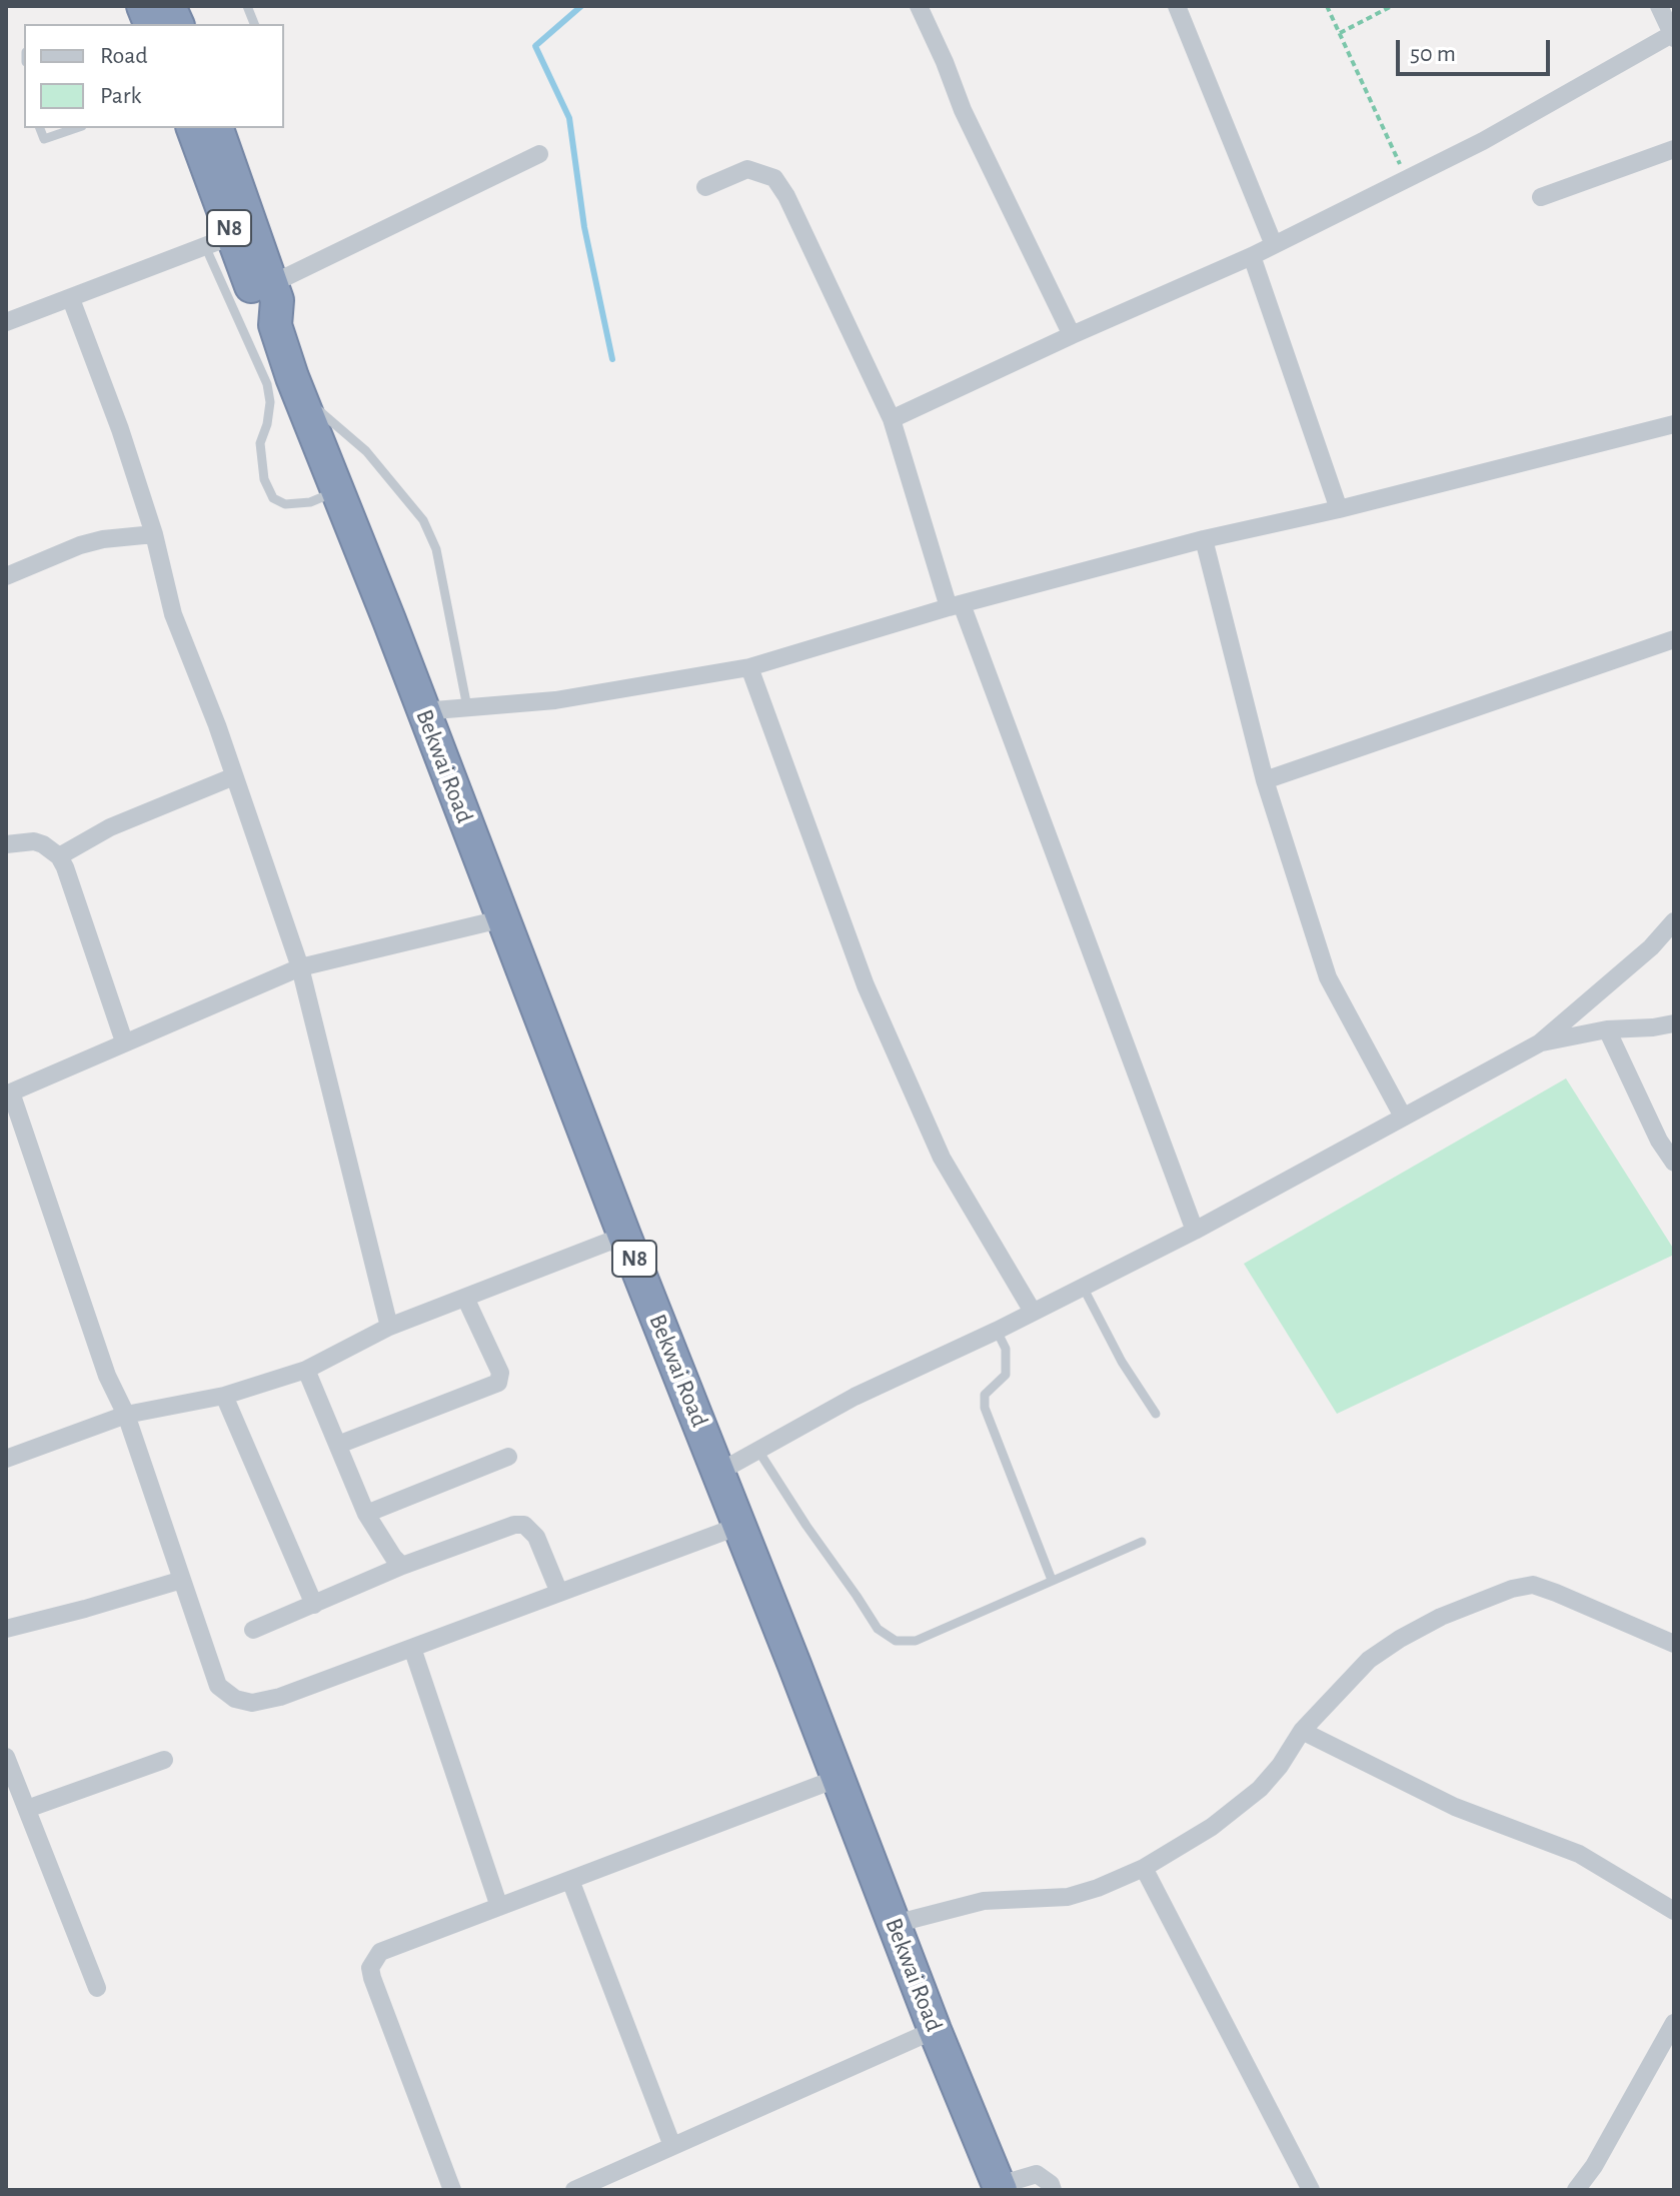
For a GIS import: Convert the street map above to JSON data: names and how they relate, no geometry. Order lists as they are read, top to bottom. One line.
{"streets":{"highway":["N8","Bekwai Road"]},"legend":["Road","Park"],"scale_bar":"50 m"}
